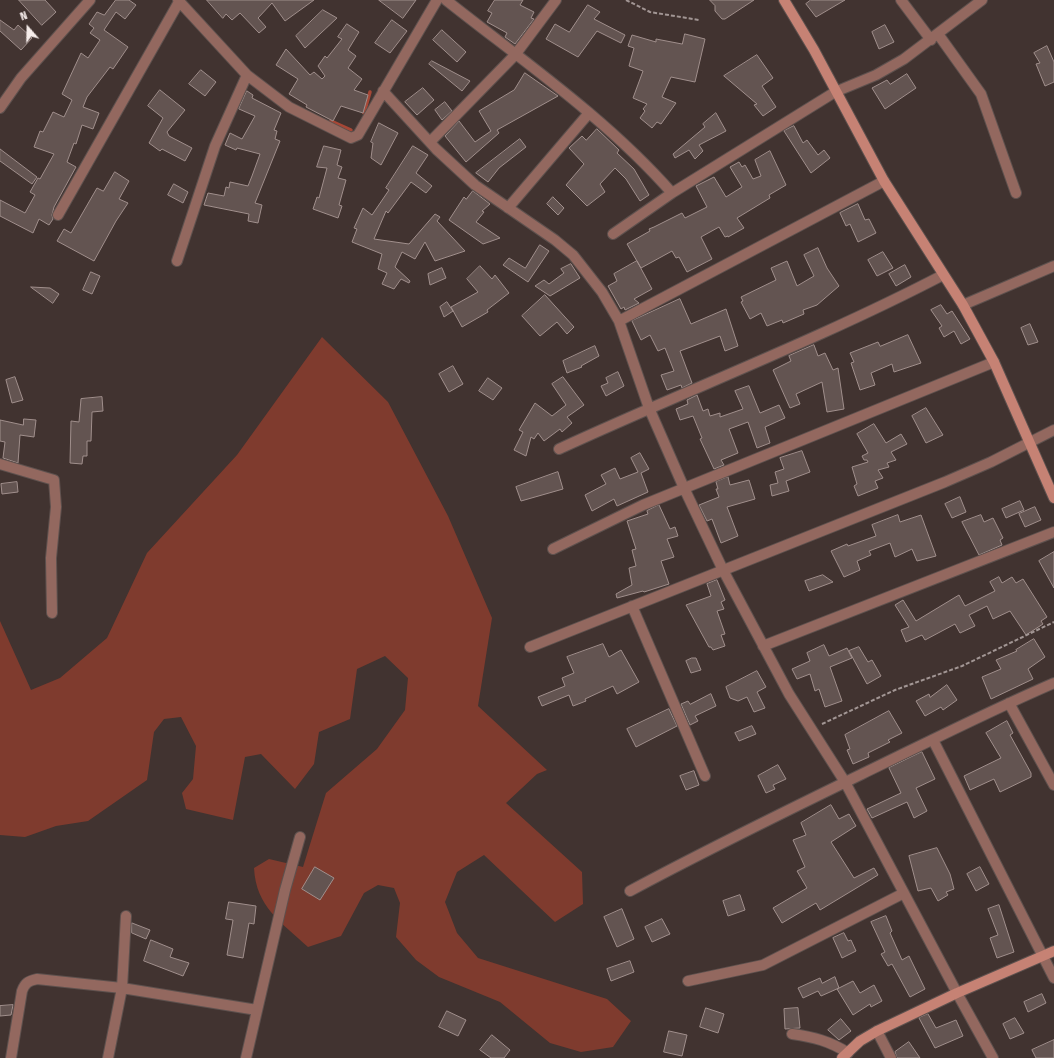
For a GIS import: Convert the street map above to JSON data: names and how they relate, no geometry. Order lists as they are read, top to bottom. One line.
{"north":"top"}
